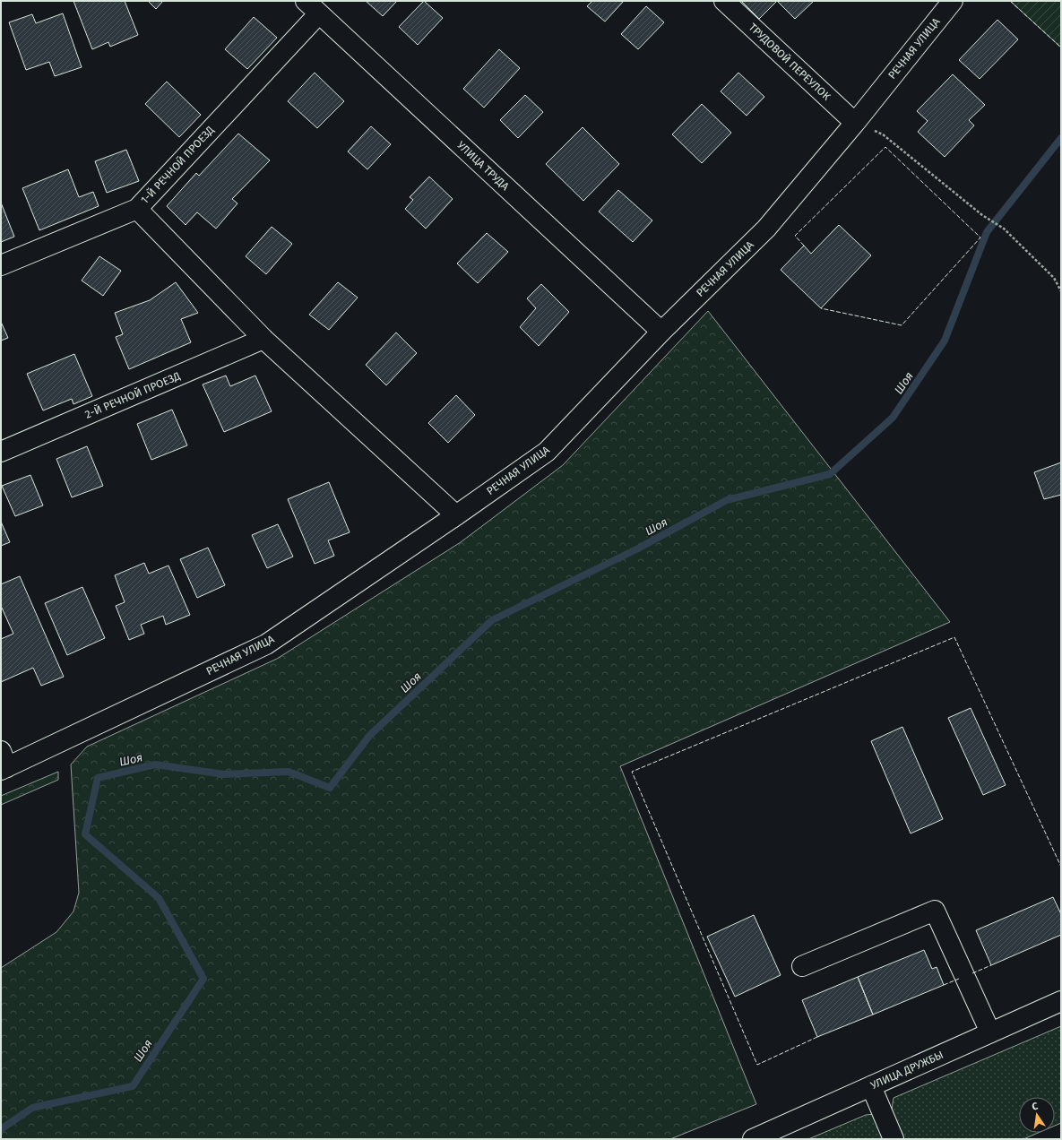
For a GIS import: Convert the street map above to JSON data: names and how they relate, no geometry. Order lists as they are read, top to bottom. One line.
{"streets":{"street":["РЕЧНАЯ УЛИЦА","ТРУДОВОЙ ПЕРЕУЛОК","1-Й РЕЧНОЙ ПРОЕЗД","УЛИЦА ТРУДА","2-Й РЕЧНОЙ ПРОЕЗД","УЛИЦА ДРУЖБЫ"]},"crossings":[["РЕЧНАЯ УЛИЦА","ТРУДОВОЙ ПЕРЕУЛОК"],["РЕЧНАЯ УЛИЦА","УЛИЦА ТРУДА"],["1-Й РЕЧНОЙ ПРОЕЗД","УЛИЦА ТРУДА"]],"water":["Шоя"],"north":"top"}
